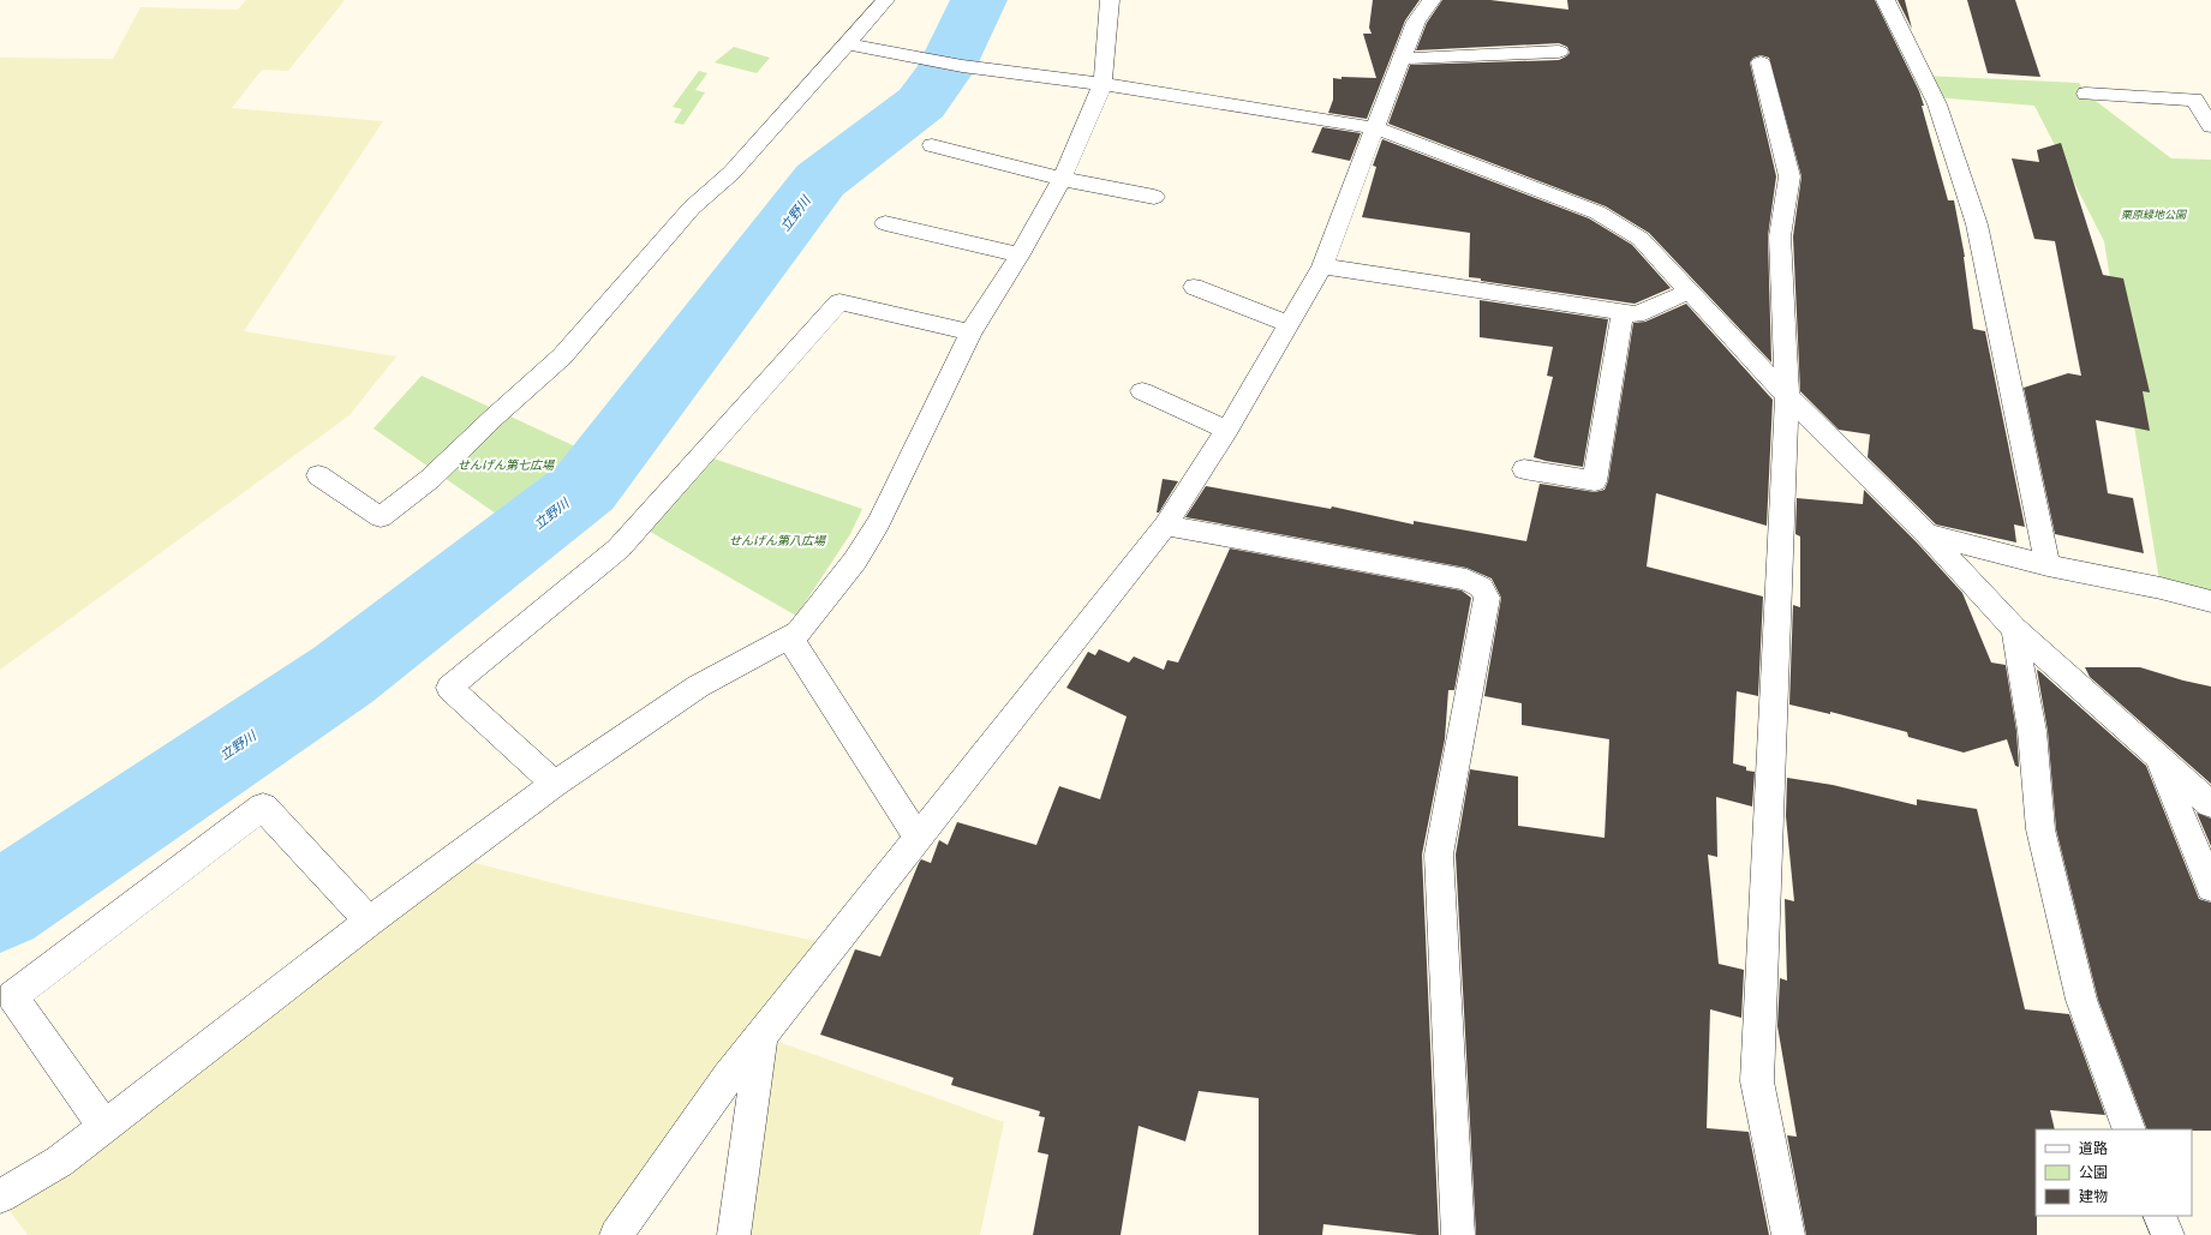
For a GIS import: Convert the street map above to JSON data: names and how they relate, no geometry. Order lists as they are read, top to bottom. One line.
{"water":["立野川"],"parks":["栗原緑地公園","せんげん第七広場","せんげん第八広場"],"legend":["道路","公園","建物"]}
